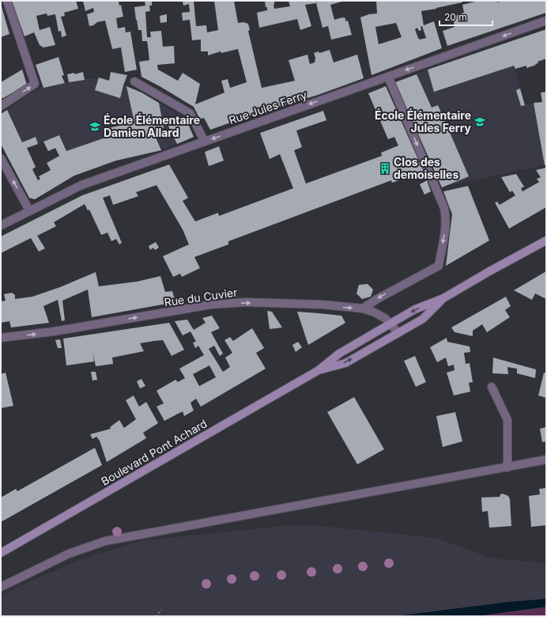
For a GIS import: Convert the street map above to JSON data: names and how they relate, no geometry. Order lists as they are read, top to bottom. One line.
{"streets":{"main road":["Boulevard Pont Achard"],"street":["Rue Jules Ferry","Rue du Cuvier"]},"crossings":[["Rue du Cuvier","Boulevard Pont Achard"]],"one_way":["Rue Jules Ferry","Rue du Cuvier"],"places":{"school or university":["École Élémentaire Jules Ferry","École Élémentaire Damien Allard"],"building":["Clos des demoiselles"]},"scale_bar":"20 m"}
